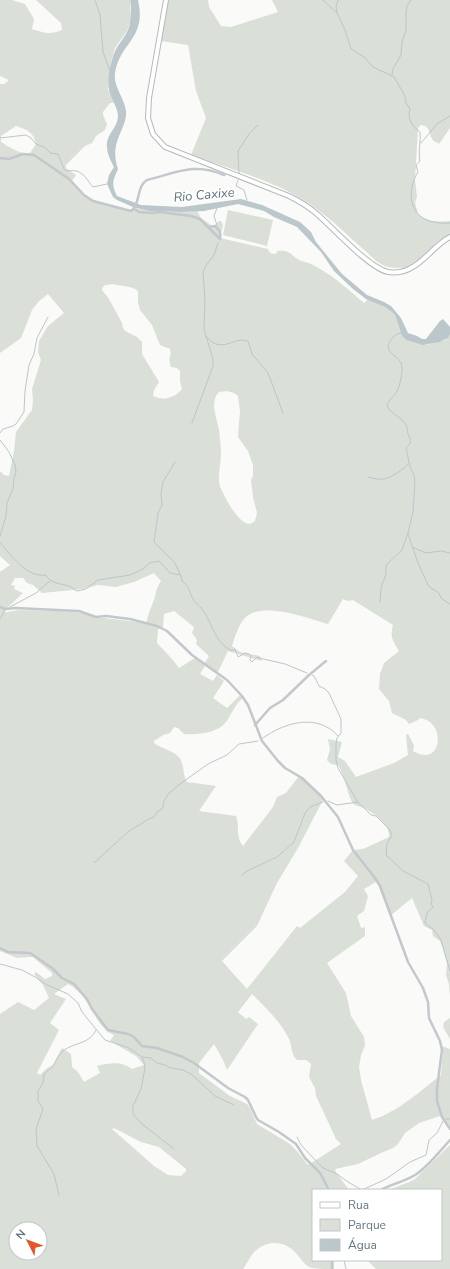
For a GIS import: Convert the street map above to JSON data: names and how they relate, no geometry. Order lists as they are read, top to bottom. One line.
{"water":["Rio Caxixe"],"legend":["Rua","Parque","Água"],"north":"top left"}
